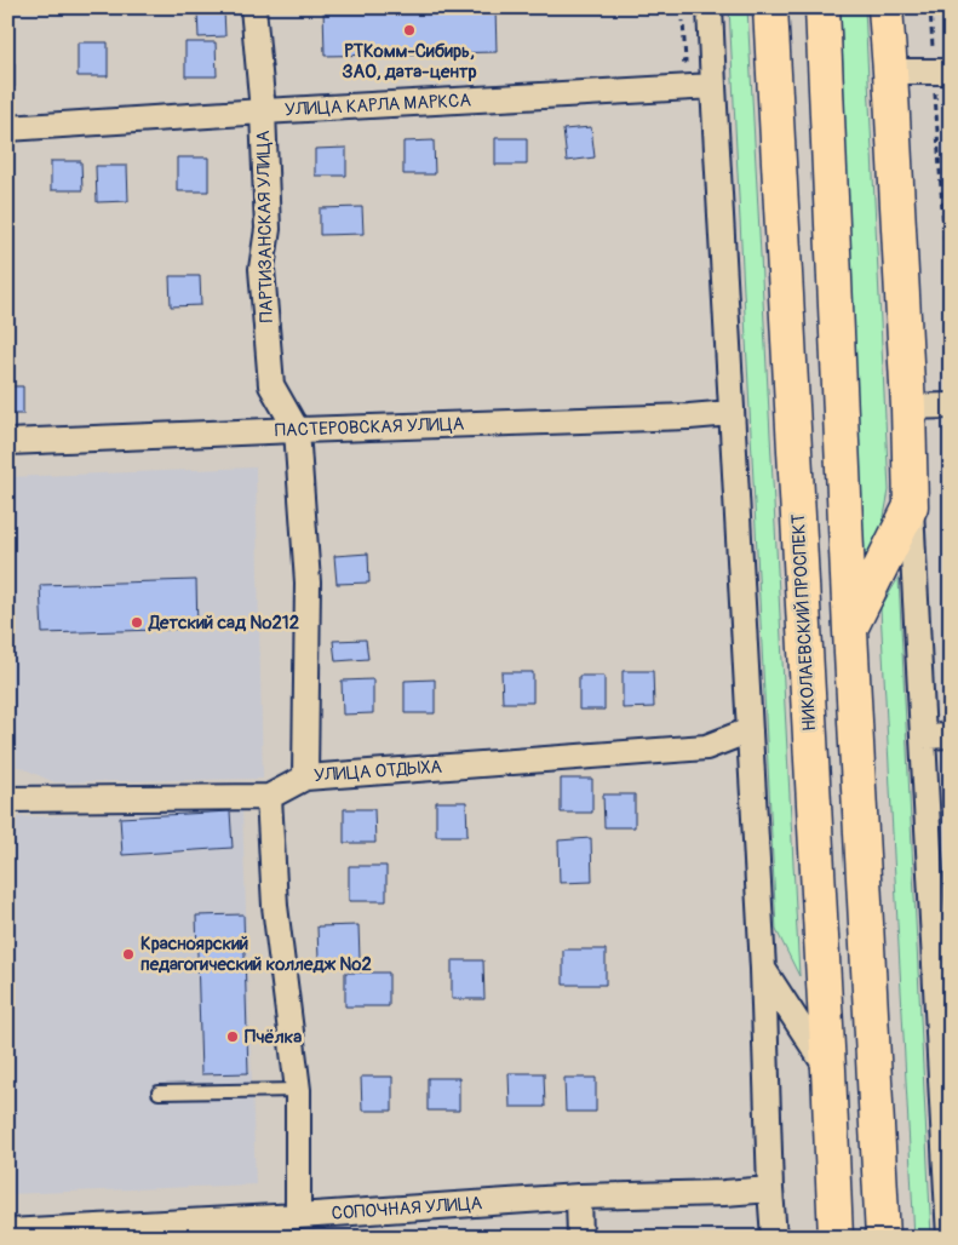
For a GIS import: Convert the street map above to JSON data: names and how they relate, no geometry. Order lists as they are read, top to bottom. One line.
{"streets":{"main road":["НИКОЛАЕВСКИЙ ПРОСПЕКТ"],"street":["УЛИЦА КАРЛА МАРКСА","ПАРТИЗАНСКАЯ УЛИЦА","ПАСТЕРОВСКАЯ УЛИЦА","УЛИЦА ОТДЫХА","СОПОЧНАЯ УЛИЦА"]},"crossings":[["УЛИЦА КАРЛА МАРКСА","ПАРТИЗАНСКАЯ УЛИЦА"],["ПАРТИЗАНСКАЯ УЛИЦА","ПАСТЕРОВСКАЯ УЛИЦА"],["ПАРТИЗАНСКАЯ УЛИЦА","УЛИЦА ОТДЫХА"]],"places":["РТКомм-Сибирь, ЗАО, дата-центр","Детский сад №212","Красноярский педагогический колледж №2","Пчёлка"]}
